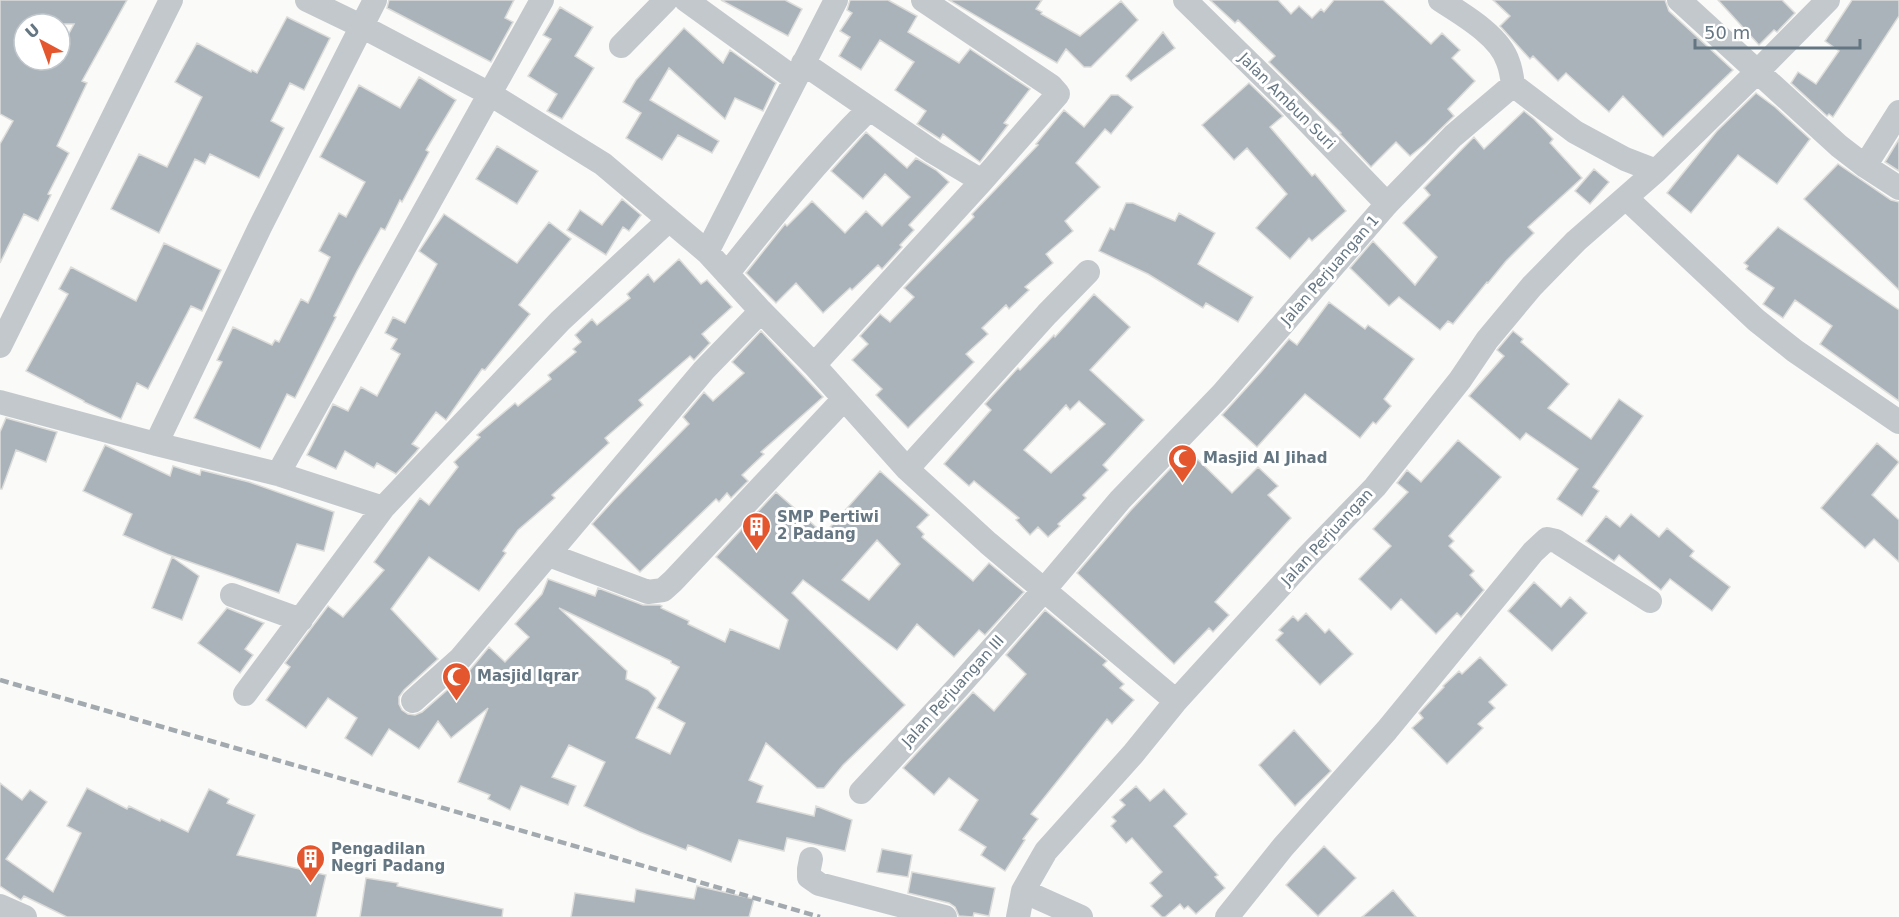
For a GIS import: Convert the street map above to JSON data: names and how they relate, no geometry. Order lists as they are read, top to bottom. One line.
{"streets":{"street":["Jalan Ambun Suri","Jalan Perjuangan 1","Jalan Perjuangan","Jalan Perjuangan III"]},"crossings":[["Jalan Ambun Suri","Jalan Perjuangan 1"],["Jalan Perjuangan 1","Jalan Perjuangan III"]],"places":{"mosque":["Masjid Al Jihad","Masjid Iqrar"],"building":["SMP Pertiwi 2 Padang","Pengadilan Negri Padang"]},"scale_bar":"50 m","north":"top left"}
